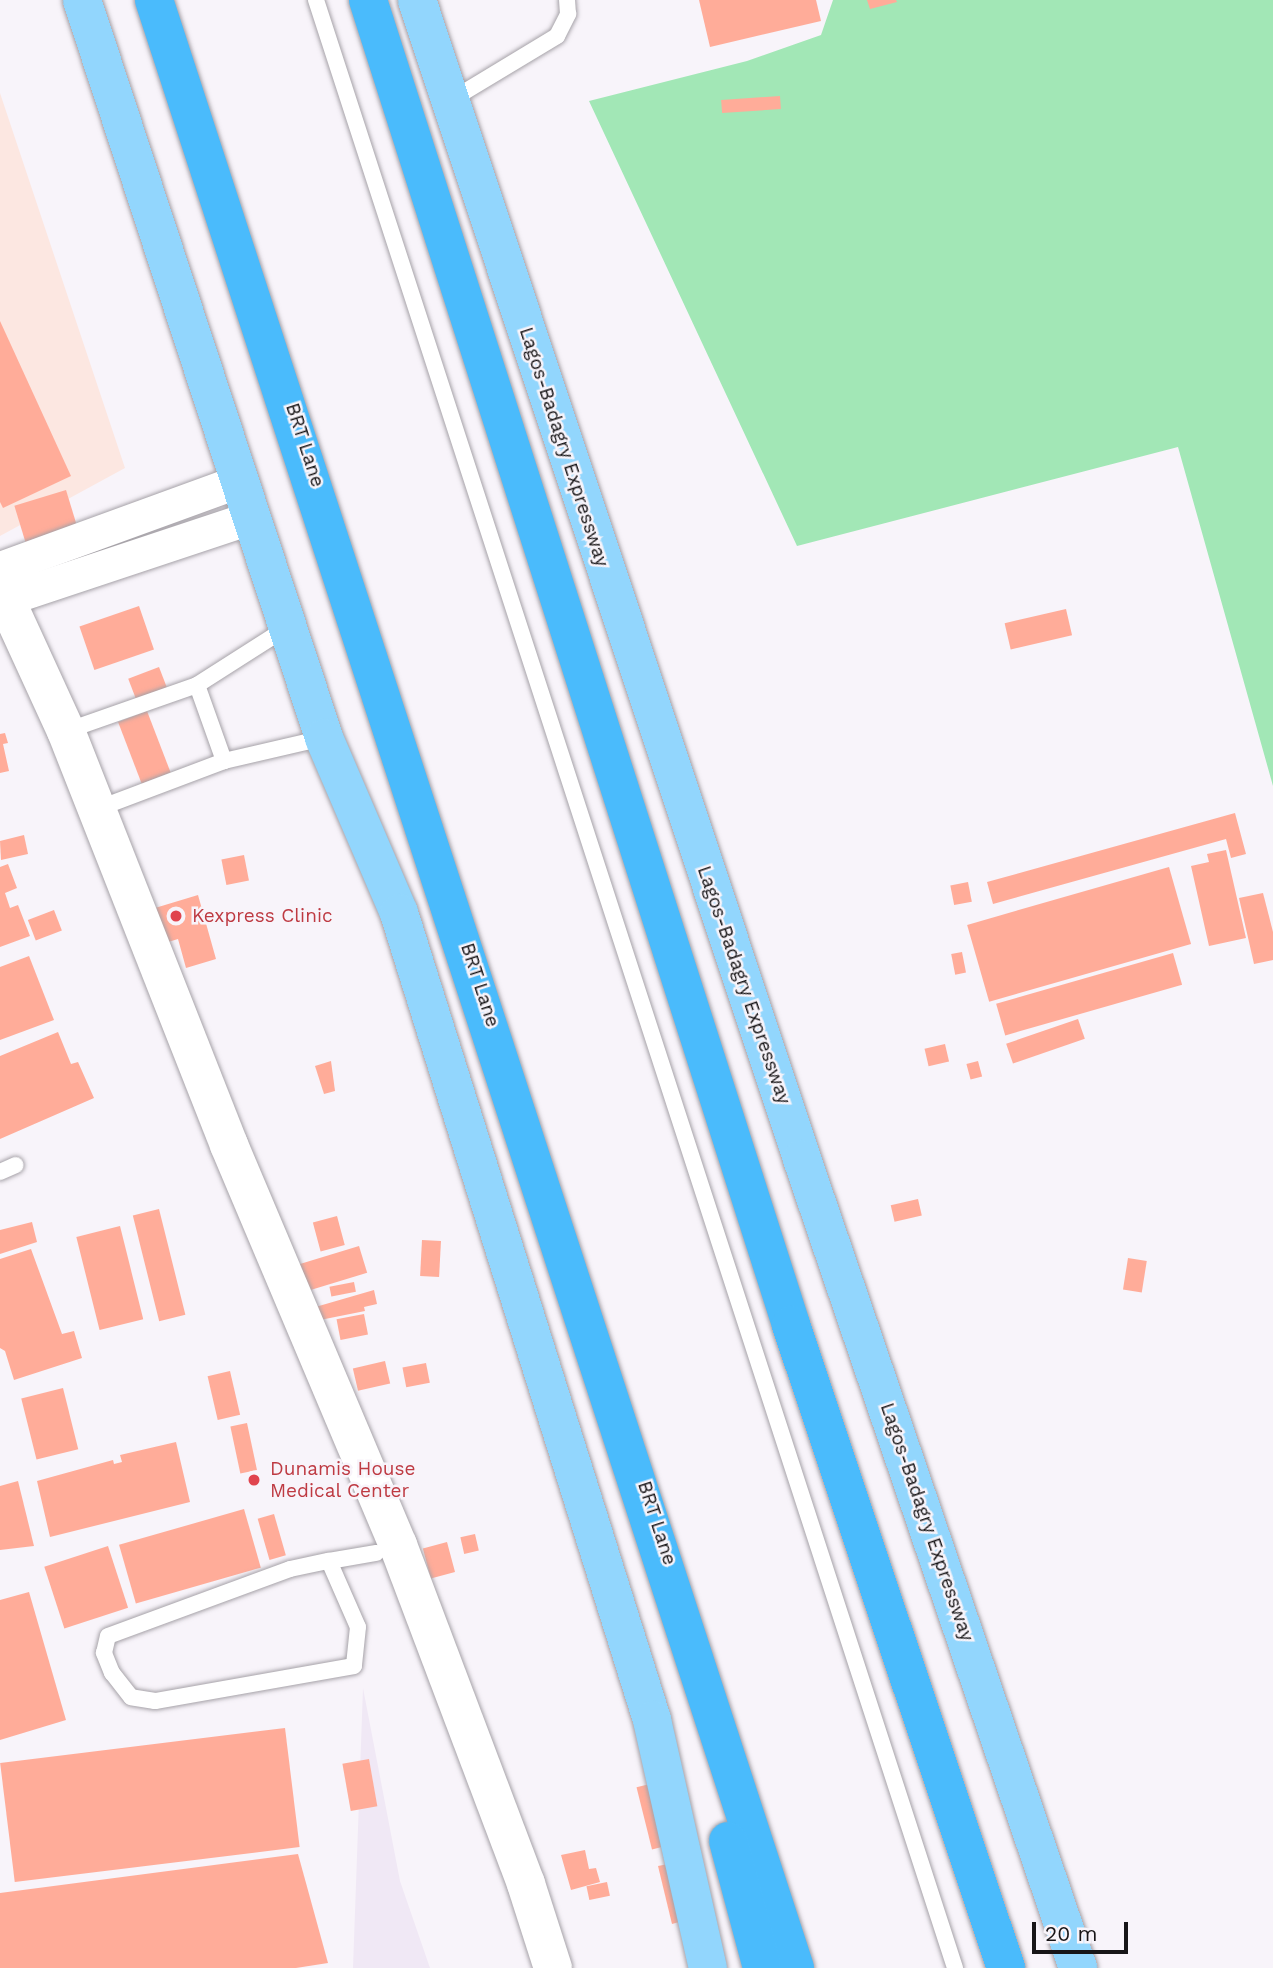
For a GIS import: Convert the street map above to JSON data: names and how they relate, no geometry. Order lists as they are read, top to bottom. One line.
{"streets":{"main road":["Lagos-Badagry Expressway"],"lane":["BRT Lane"]},"places":["Kexpress Clinic","Dunamis House Medical Center"],"scale_bar":"20 m"}
